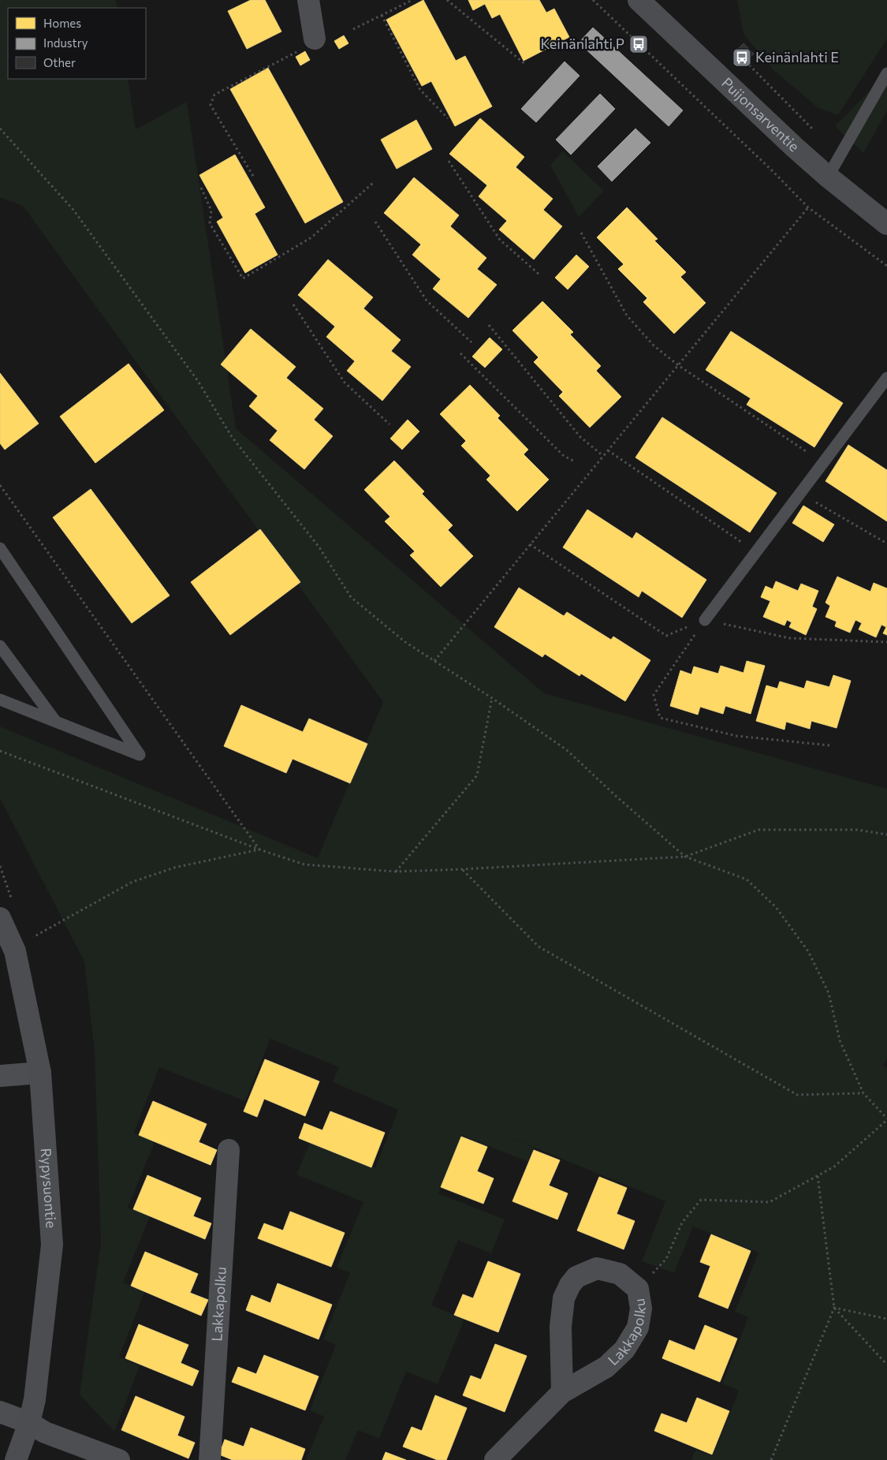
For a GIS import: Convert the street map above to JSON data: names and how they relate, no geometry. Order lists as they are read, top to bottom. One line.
{"streets":{"street":["Puijonsarventie","Rypysuontie","Lakkapolku"]},"places":{"bus stop":["Keinänlahti P","Keinänlahti E"]},"legend":["Homes","Industry","Other"]}
